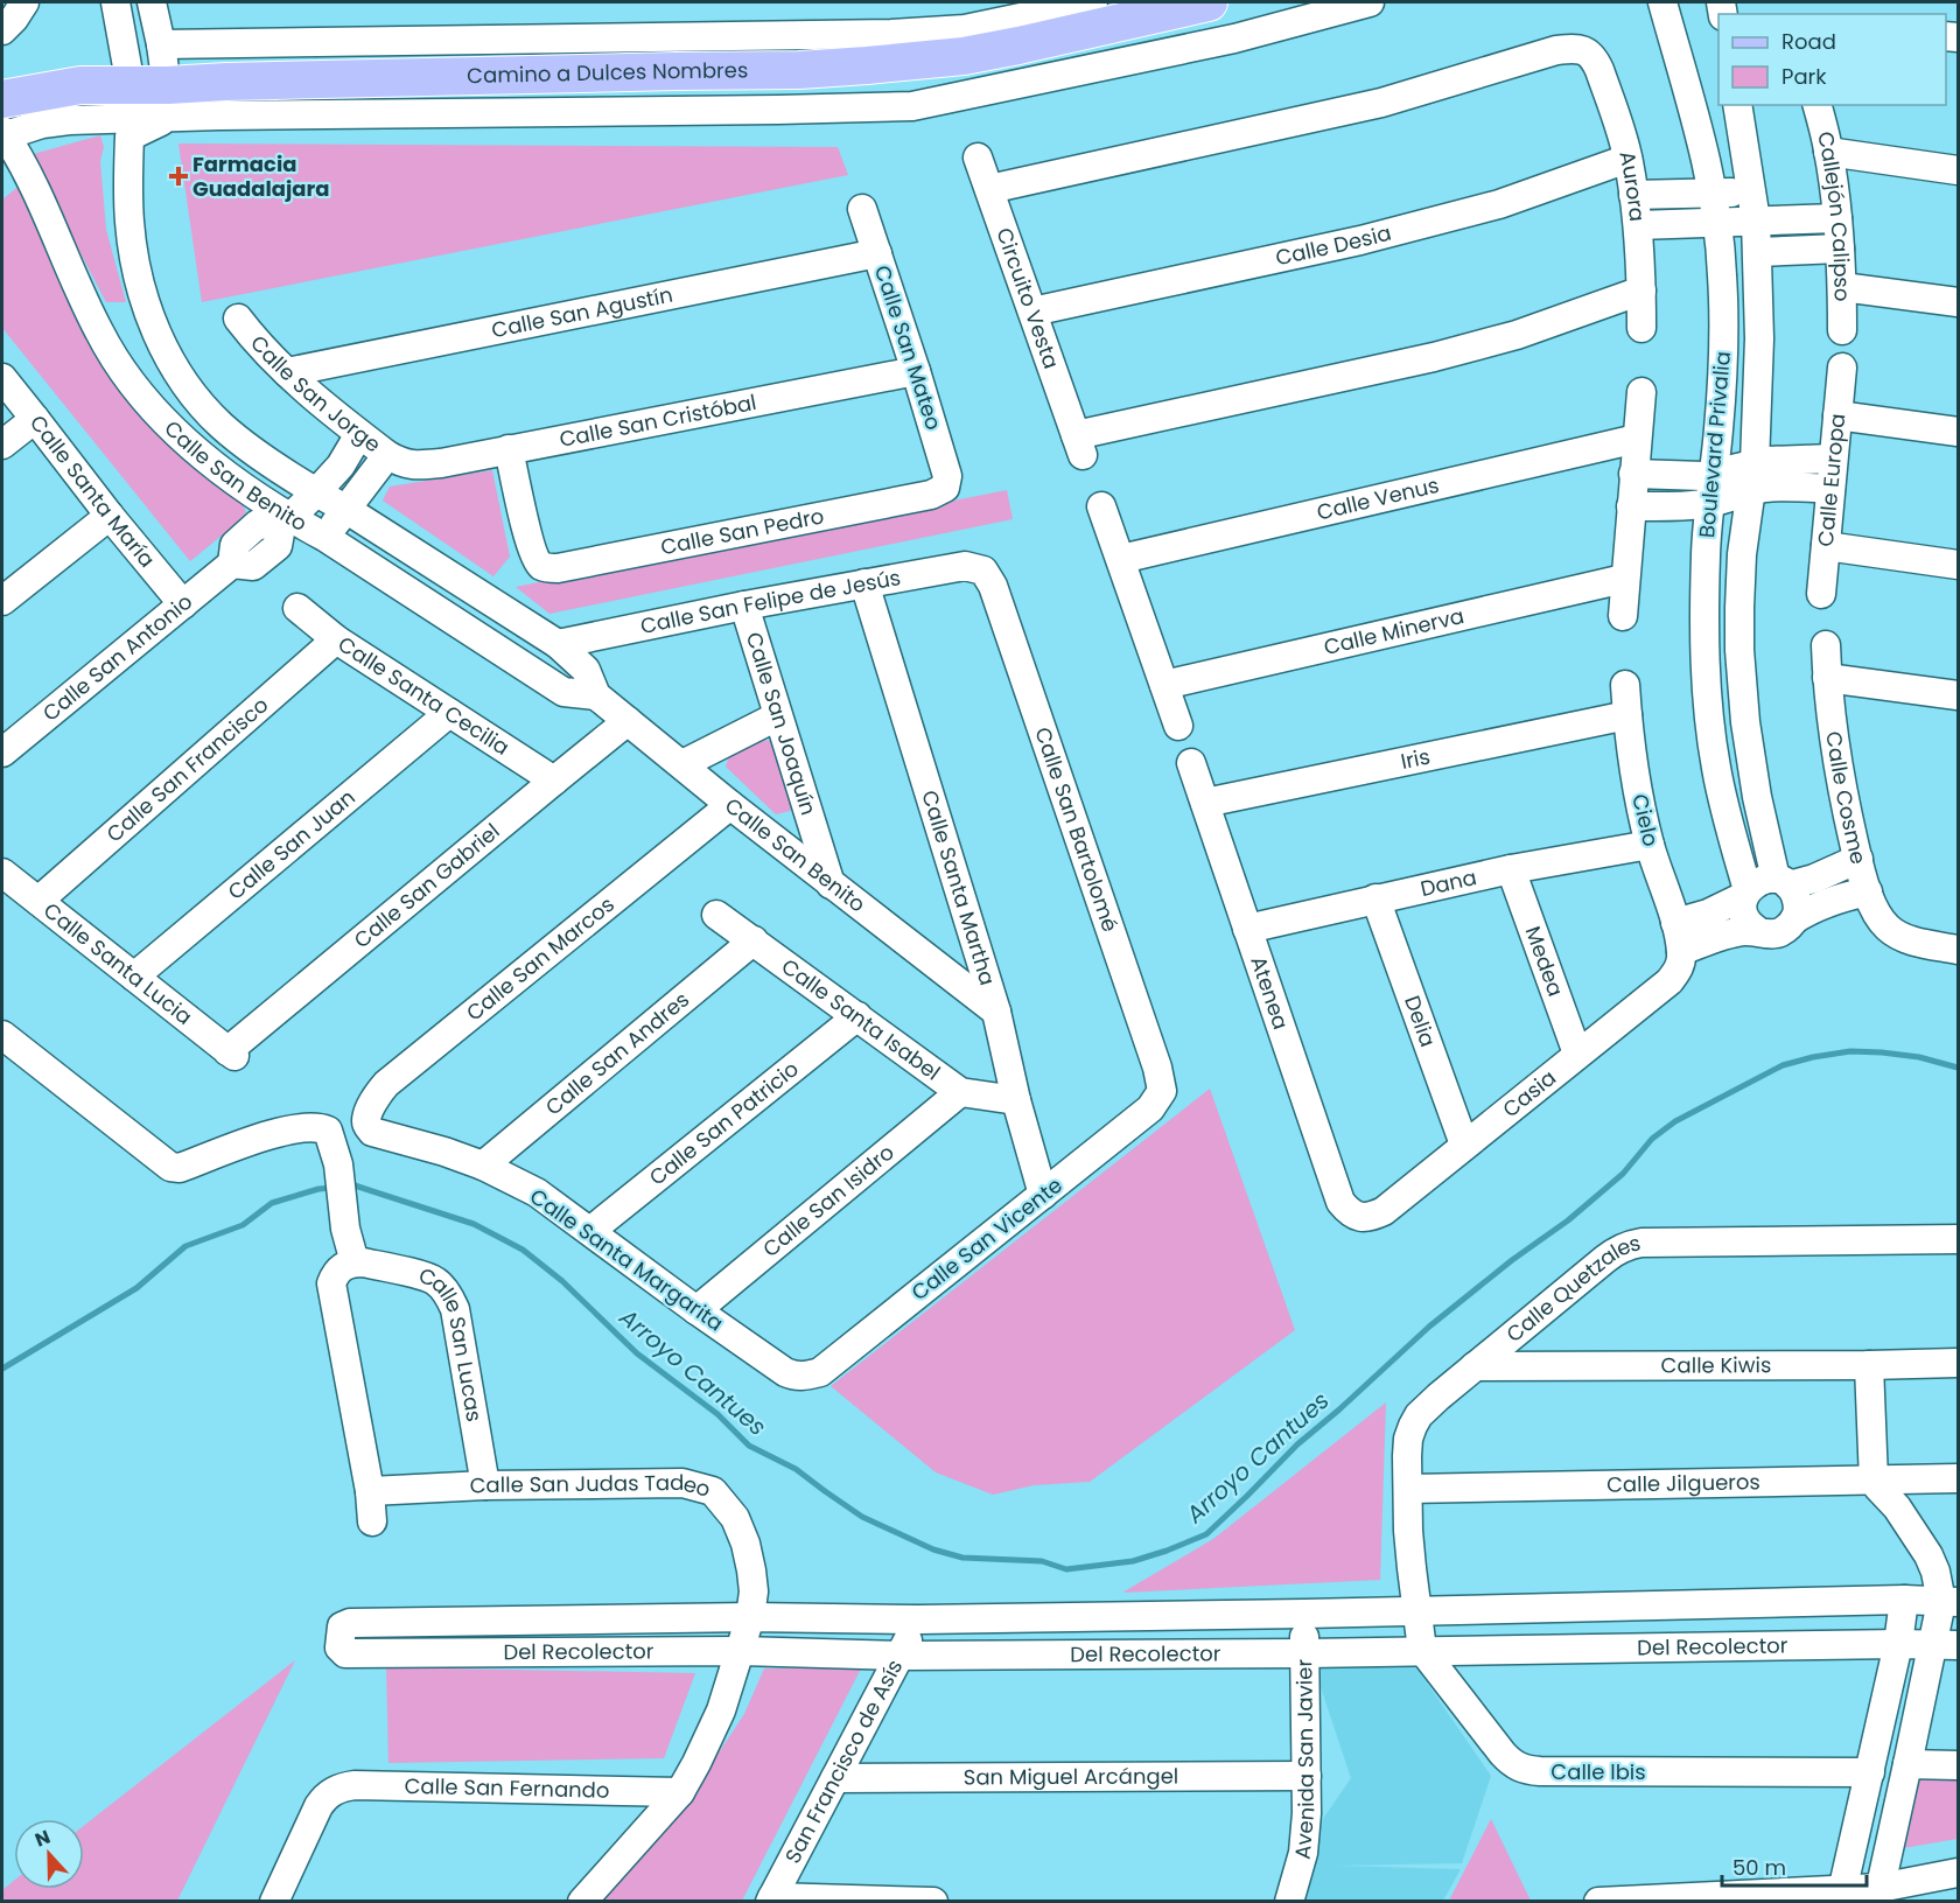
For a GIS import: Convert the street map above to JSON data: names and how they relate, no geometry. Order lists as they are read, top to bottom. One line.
{"streets":{"main road":["Camino a Dulces Nombres"],"street":["Aurora","Callejón Calipso","Calle Desia","Circuito Vesta","Calle San Agustín","Calle San Mateo","Calle San Jorge","Calle San Cristóbal","Boulevard Privalia","Calle San Benito","Calle Europa","Calle Santa María","Calle Venus","Calle San Pedro","Calle San Felipe de Jesús","Calle Minerva","Calle San Antonio","Calle Santa Cecilia","Calle San Joaquín","Iris","Calle San Francisco","Calle Cosme","Cielo","Calle San Bartolomé","Calle San Juan","Dana","Calle San Gabriel","Calle Santa Martha","Calle San Marcos","Medea","Calle Santa Lucia","Atenea","Calle Santa Isabel","Delia","Calle San Andres","Casia","Calle San Patricio","Calle San Isidro","Calle San Vicente","Calle Santa Margarita","Calle Quetzales","Calle San Lucas","Calle Kiwis","Calle Jilgueros","Calle San Judas Tadeo","Del Recolector","Avenida San Javier","San Francisco de Asís","Calle Ibis","San Miguel Arcángel","Calle San Fernando"]},"crossings":[["Camino a Dulces Nombres","Calle San Benito"],["Aurora","Calle Desia"],["Aurora","Circuito Vesta"],["Calle Desia","Circuito Vesta"],["Calle San Agustín","Calle San Mateo"],["Calle San Agustín","Calle San Jorge"],["Calle San Mateo","Calle San Cristóbal"],["Calle San Mateo","Calle San Pedro"],["Calle San Jorge","Calle San Cristóbal"],["Calle San Cristóbal","Calle San Pedro"],["Calle San Benito","Calle San Felipe de Jesús"],["Calle San Benito","Calle San Antonio"],["Calle San Benito","Calle San Joaquín"],["Calle San Benito","Calle San Gabriel"],["Calle San Benito","Calle Santa Martha"],["Calle San Benito","Calle San Marcos"],["Calle Santa María","Calle San Antonio"],["Calle San Felipe de Jesús","Calle San Joaquín"],["Calle San Felipe de Jesús","Calle San Bartolomé"],["Calle San Felipe de Jesús","Calle Santa Martha"],["Calle Santa Cecilia","Calle San Francisco"],["Calle Santa Cecilia","Calle San Juan"],["Calle Santa Cecilia","Calle San Gabriel"],["Iris","Cielo"],["Iris","Atenea"],["Calle San Francisco","Calle Santa Lucia"],["Cielo","Dana"],["Cielo","Casia"],["Calle San Bartolomé","Calle San Vicente"],["Calle San Juan","Calle Santa Lucia"],["Dana","Medea"],["Dana","Atenea"],["Dana","Delia"],["Calle San Gabriel","Calle Santa Lucia"],["Calle Santa Martha","Calle Santa Isabel"],["Calle Santa Martha","Calle San Vicente"],["Calle San Marcos","Calle Santa Margarita"],["Medea","Casia"],["Atenea","Casia"],["Calle Santa Isabel","Calle San Andres"],["Calle Santa Isabel","Calle San Patricio"],["Calle Santa Isabel","Calle San Isidro"],["Delia","Casia"],["Calle San Andres","Calle Santa Margarita"],["Calle San Patricio","Calle Santa Margarita"],["Calle San Isidro","Calle Santa Margarita"],["Calle San Vicente","Calle Santa Margarita"],["Calle Quetzales","Calle Kiwis"],["Calle Quetzales","Calle Jilgueros"],["Calle Quetzales","Del Recolector"],["Calle Quetzales","Calle Ibis"],["Calle San Lucas","Calle San Judas Tadeo"],["Calle San Judas Tadeo","Del Recolector"],["Calle San Judas Tadeo","Calle San Fernando"],["Del Recolector","Avenida San Javier"],["Del Recolector","San Francisco de Asís"],["Del Recolector","Calle Ibis"],["Avenida San Javier","San Miguel Arcángel"],["San Francisco de Asís","San Miguel Arcángel"]],"water":["Arroyo Cantues"],"places":{"health":["Farmacia Guadalajara"]},"legend":["Road","Park"],"scale_bar":"50 m","north":"top"}
